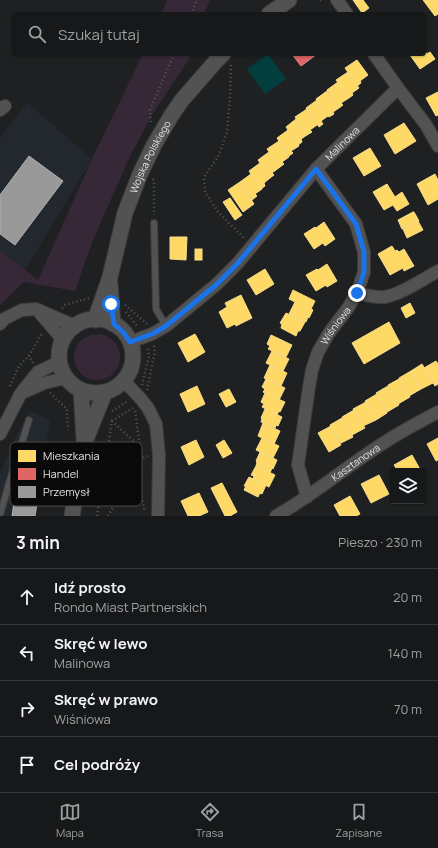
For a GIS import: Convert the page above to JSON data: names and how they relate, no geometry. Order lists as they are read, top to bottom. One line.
{"streets":{"street":["Malinowa","Wojska Polskiego","Wiśniowa","Kasztanowa"]},"crossings":[["Malinowa","Wojska Polskiego"],["Malinowa","Wiśniowa"],["Wiśniowa","Kasztanowa"]],"legend":["Mieszkania","Handel","Przemysł"],"page":{"search":"Szukaj tutaj","heading":["3 min","Pieszo · 230 m"],"list":[["Idź prosto","Rondo Miast Partnerskich","20 m"],["Skręć w lewo","Malinowa","140 m"],["Skręć w prawo","Wiśniowa","70 m"],"Cel podróży"],"nav":["Mapa","Trasa","Zapisane"]}}
